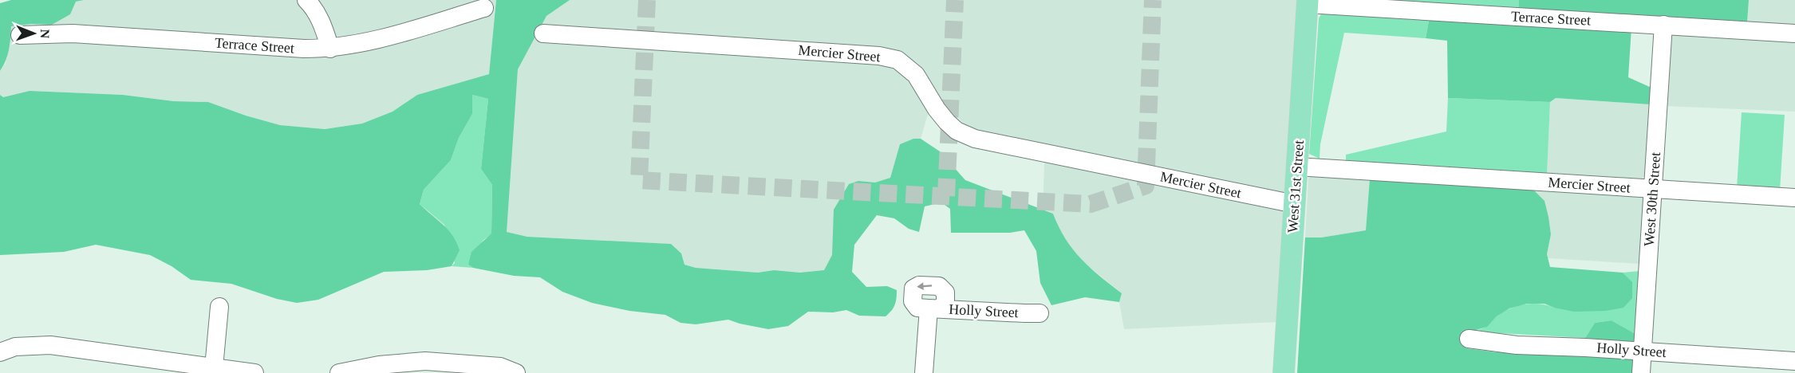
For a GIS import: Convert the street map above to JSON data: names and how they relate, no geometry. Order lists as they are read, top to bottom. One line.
{"streets":{"main road":["West 31st Street"],"street":["Terrace Street","Mercier Street","West 30th Street","Holly Street"]},"crossings":[["Terrace Street","West 31st Street"],["Terrace Street","West 30th Street"],["Mercier Street","West 31st Street"],["Mercier Street","West 30th Street"],["West 30th Street","Holly Street"]],"north":"right"}
